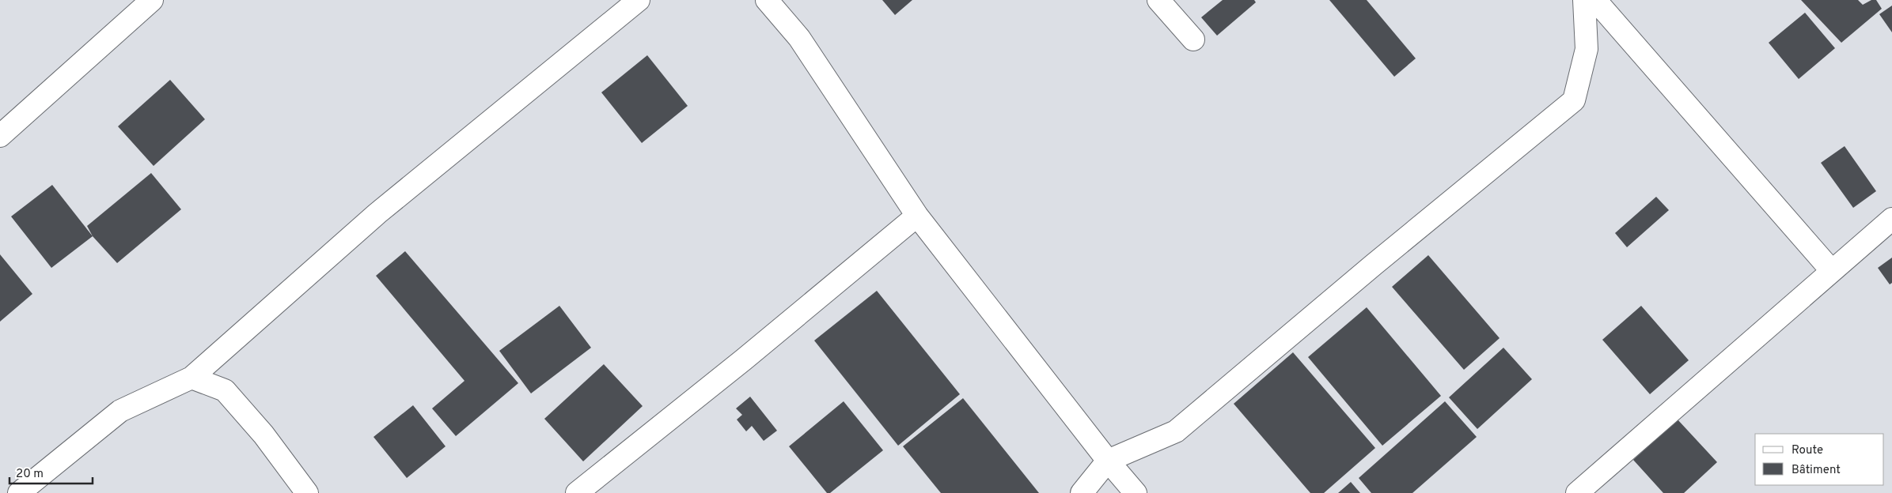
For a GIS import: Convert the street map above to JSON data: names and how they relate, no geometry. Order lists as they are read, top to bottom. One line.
{"legend":["Route","Bâtiment"],"scale_bar":"20 m"}
